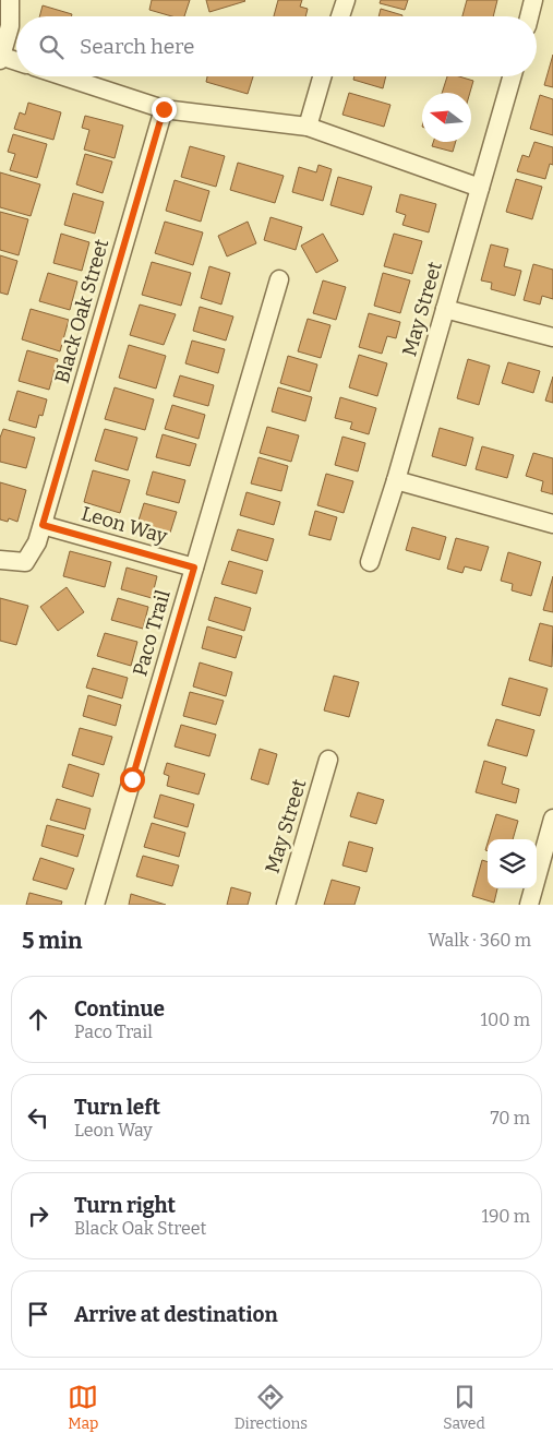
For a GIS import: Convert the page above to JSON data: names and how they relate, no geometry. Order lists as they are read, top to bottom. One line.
{"streets":{"street":["May Street","Black Oak Street","Leon Way","Paco Trail"]},"crossings":[["Black Oak Street","Leon Way"],["Leon Way","Paco Trail"]],"north":"left","page":{"search":"Search here","heading":["5 min","Walk · 360 m"],"list":[["Continue","Paco Trail","100 m"],["Turn left","Leon Way","70 m"],["Turn right","Black Oak Street","190 m"],"Arrive at destination"],"nav":["Map","Directions","Saved"]}}
